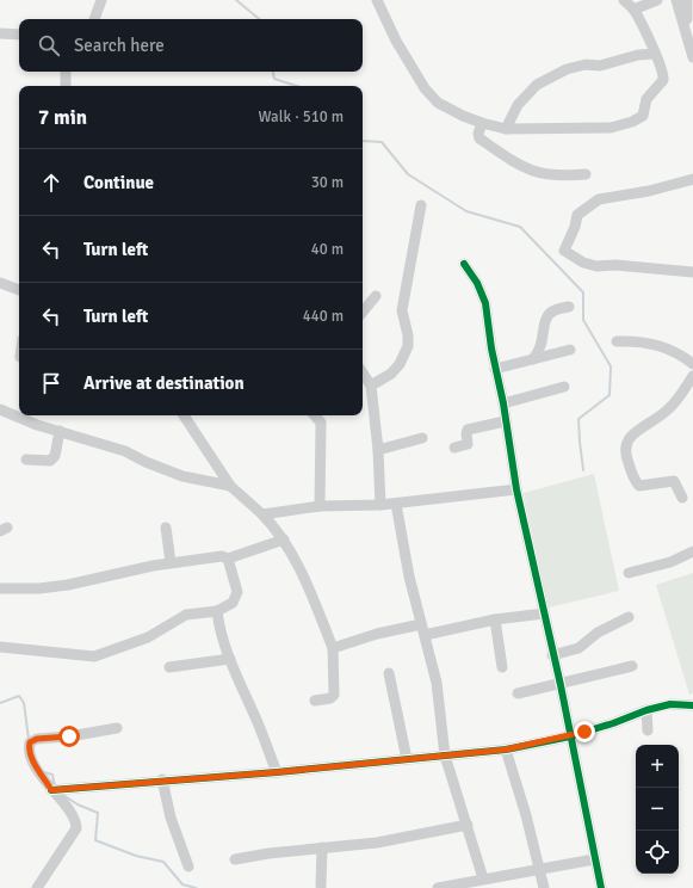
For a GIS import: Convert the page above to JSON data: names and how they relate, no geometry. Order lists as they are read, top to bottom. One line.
{"page":{"search":"Search here","heading":["7 min","Walk · 510 m"],"list":[["Continue","30 m"],["Turn left","40 m"],["Turn left","440 m"],"Arrive at destination"],"map_buttons":["+","−"]}}
